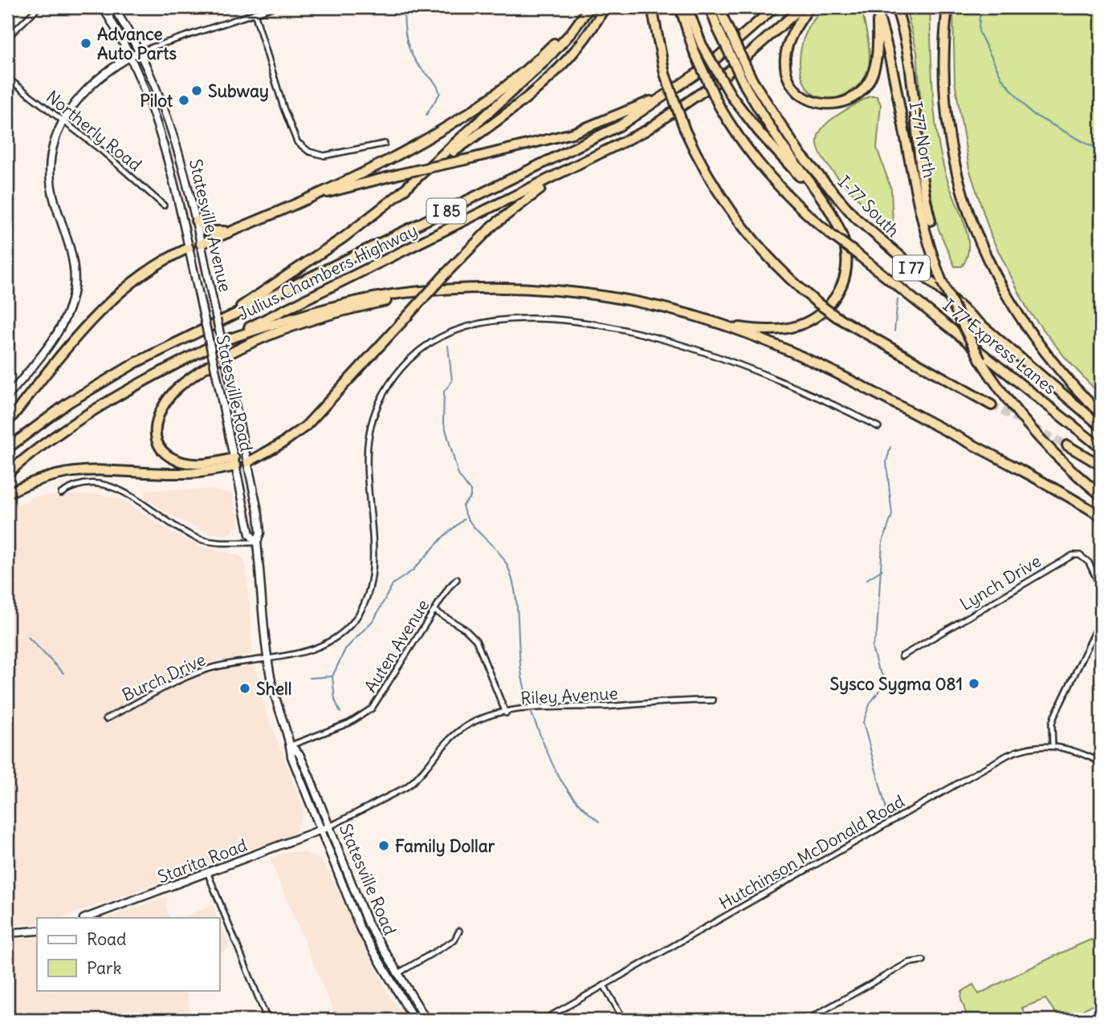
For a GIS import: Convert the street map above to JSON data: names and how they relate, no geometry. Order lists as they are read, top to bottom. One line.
{"streets":{"highway":["I-77 North","I-77 South","I 85","I 77","Julius Chambers Highway","I 77 Express Lanes"],"main road":["Statesville Avenue","Statesville Road","Starita Road"],"street":["Northerly Road","Lynch Drive","Auten Avenue","Burch Drive","Riley Avenue","Hutchinson McDonald Road"]},"crossings":[["Statesville Avenue","Statesville Road"],["Statesville Road","Auten Avenue"],["Statesville Road","Burch Drive"],["Statesville Road","Riley Avenue"],["Statesville Road","Starita Road"],["Riley Avenue","Starita Road"]],"places":["Advance Auto Parts","Subway","Pilot","Sysco Sygma 081","Shell","Family Dollar"],"legend":["Road","Park"]}
